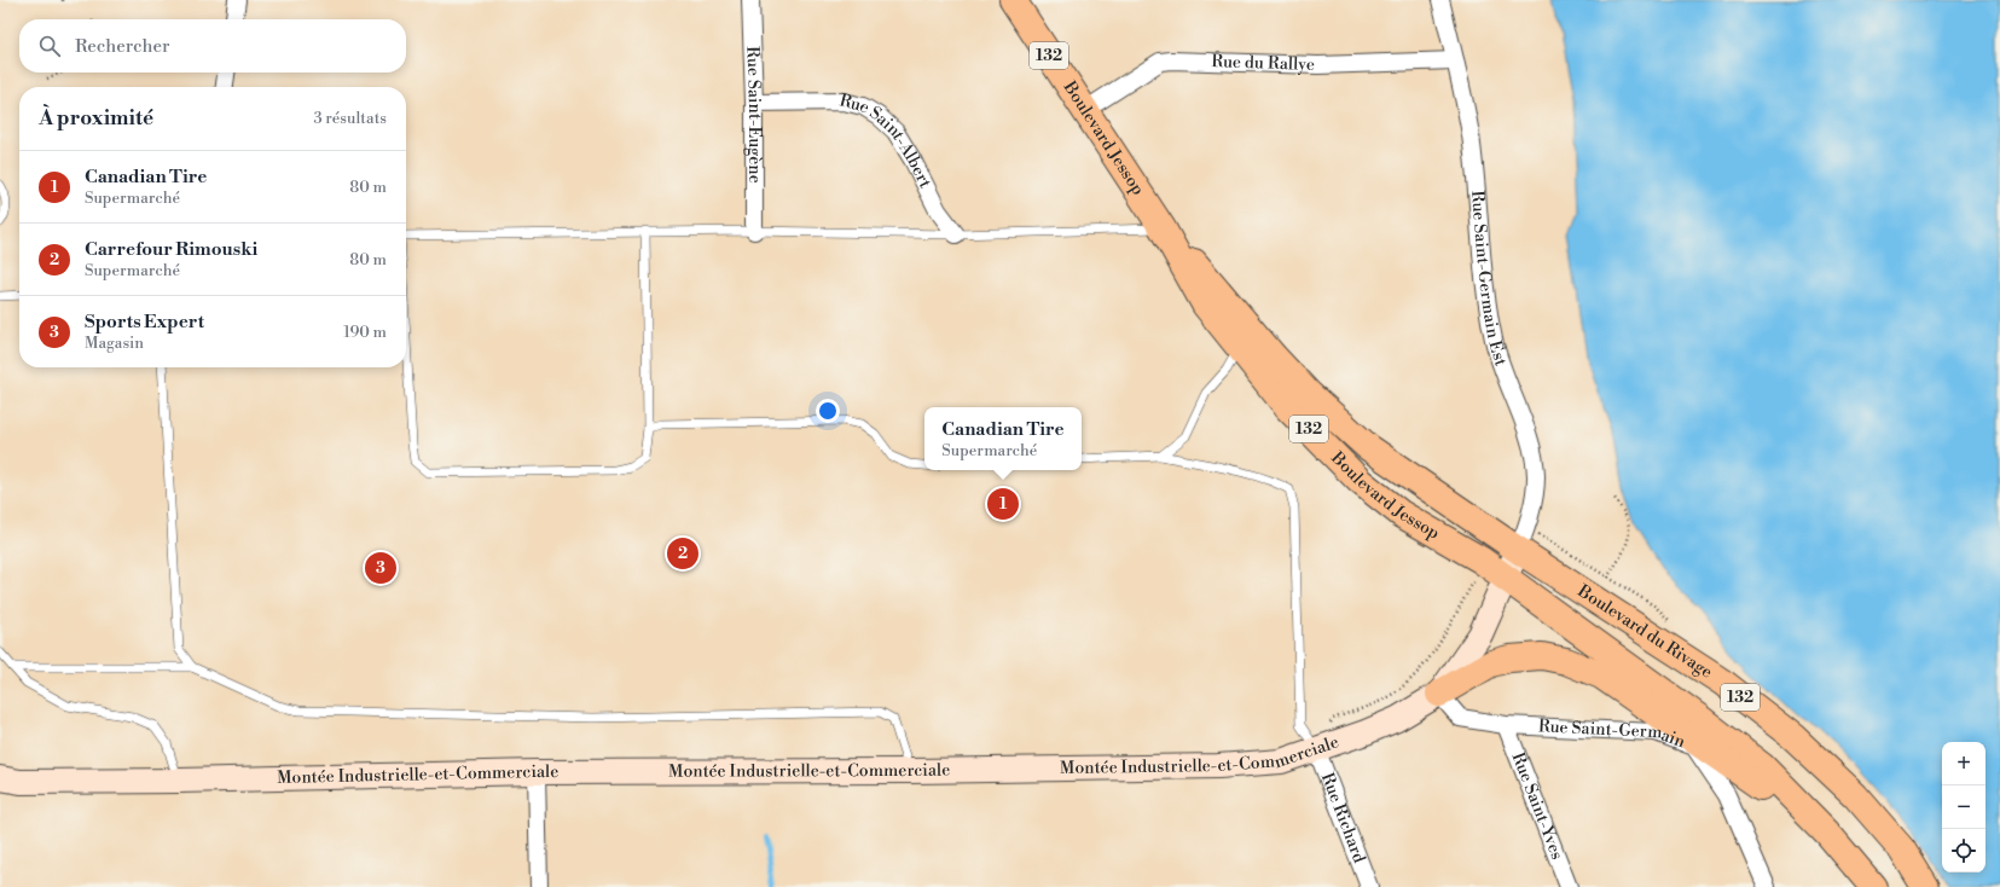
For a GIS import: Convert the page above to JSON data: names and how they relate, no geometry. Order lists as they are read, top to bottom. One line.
{"streets":{"main road":["132","Boulevard Jessop","Boulevard du Rivage","Montée Industrielle-et-Commerciale"],"street":["Rue du Rallye","Rue Saint-Eugène","Rue Saint-Albert","Rue Saint-Germain Est","Rue Saint-Germain","Rue Saint-Yves","Rue Richard"]},"crossings":[["Rue du Rallye","Boulevard Jessop"],["Rue du Rallye","Rue Saint-Germain Est"],["Rue Saint-Eugène","Rue Saint-Albert"],["Boulevard Jessop","Rue Saint-Germain Est"],["Boulevard Jessop","Boulevard du Rivage"],["Boulevard Jessop","Montée Industrielle-et-Commerciale"],["Rue Saint-Germain Est","Boulevard du Rivage"],["Rue Saint-Germain Est","Montée Industrielle-et-Commerciale"],["Boulevard du Rivage","Montée Industrielle-et-Commerciale"],["Rue Saint-Germain","Montée Industrielle-et-Commerciale"],["Rue Saint-Germain","Rue Saint-Yves"],["Montée Industrielle-et-Commerciale","Rue Richard"]],"page":{"search":"Rechercher","heading":["À proximité","3 résultats"],"list":[{"mark":"1","name":"Canadian Tire","note":"Supermarché","value":"80 m"},{"mark":"2","name":"Carrefour Rimouski","note":"Supermarché","value":"80 m"},{"mark":"3","name":"Sports Expert","note":"Magasin","value":"190 m"}],"popup":["Canadian Tire","Supermarché"],"pins":["1","2","3"],"map_buttons":["+","−"]}}
